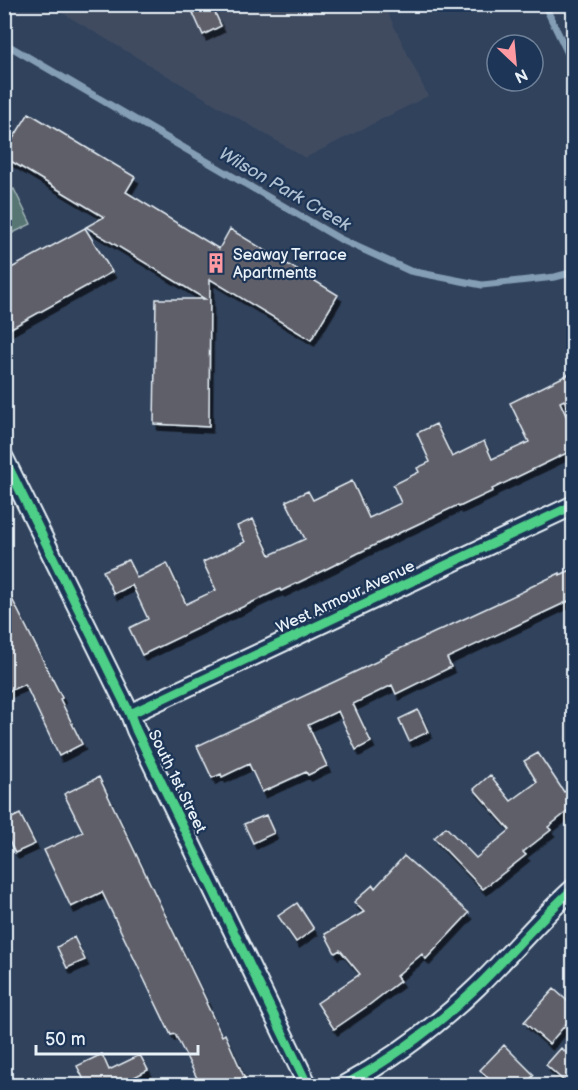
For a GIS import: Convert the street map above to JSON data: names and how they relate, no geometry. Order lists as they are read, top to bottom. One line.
{"streets":{"street":["West Armour Avenue","South 1st Street"]},"crossings":[["West Armour Avenue","South 1st Street"]],"water":["Wilson Park Creek"],"places":{"building":["Seaway Terrace Apartments"]},"scale_bar":"50 m","north":"bottom right"}
